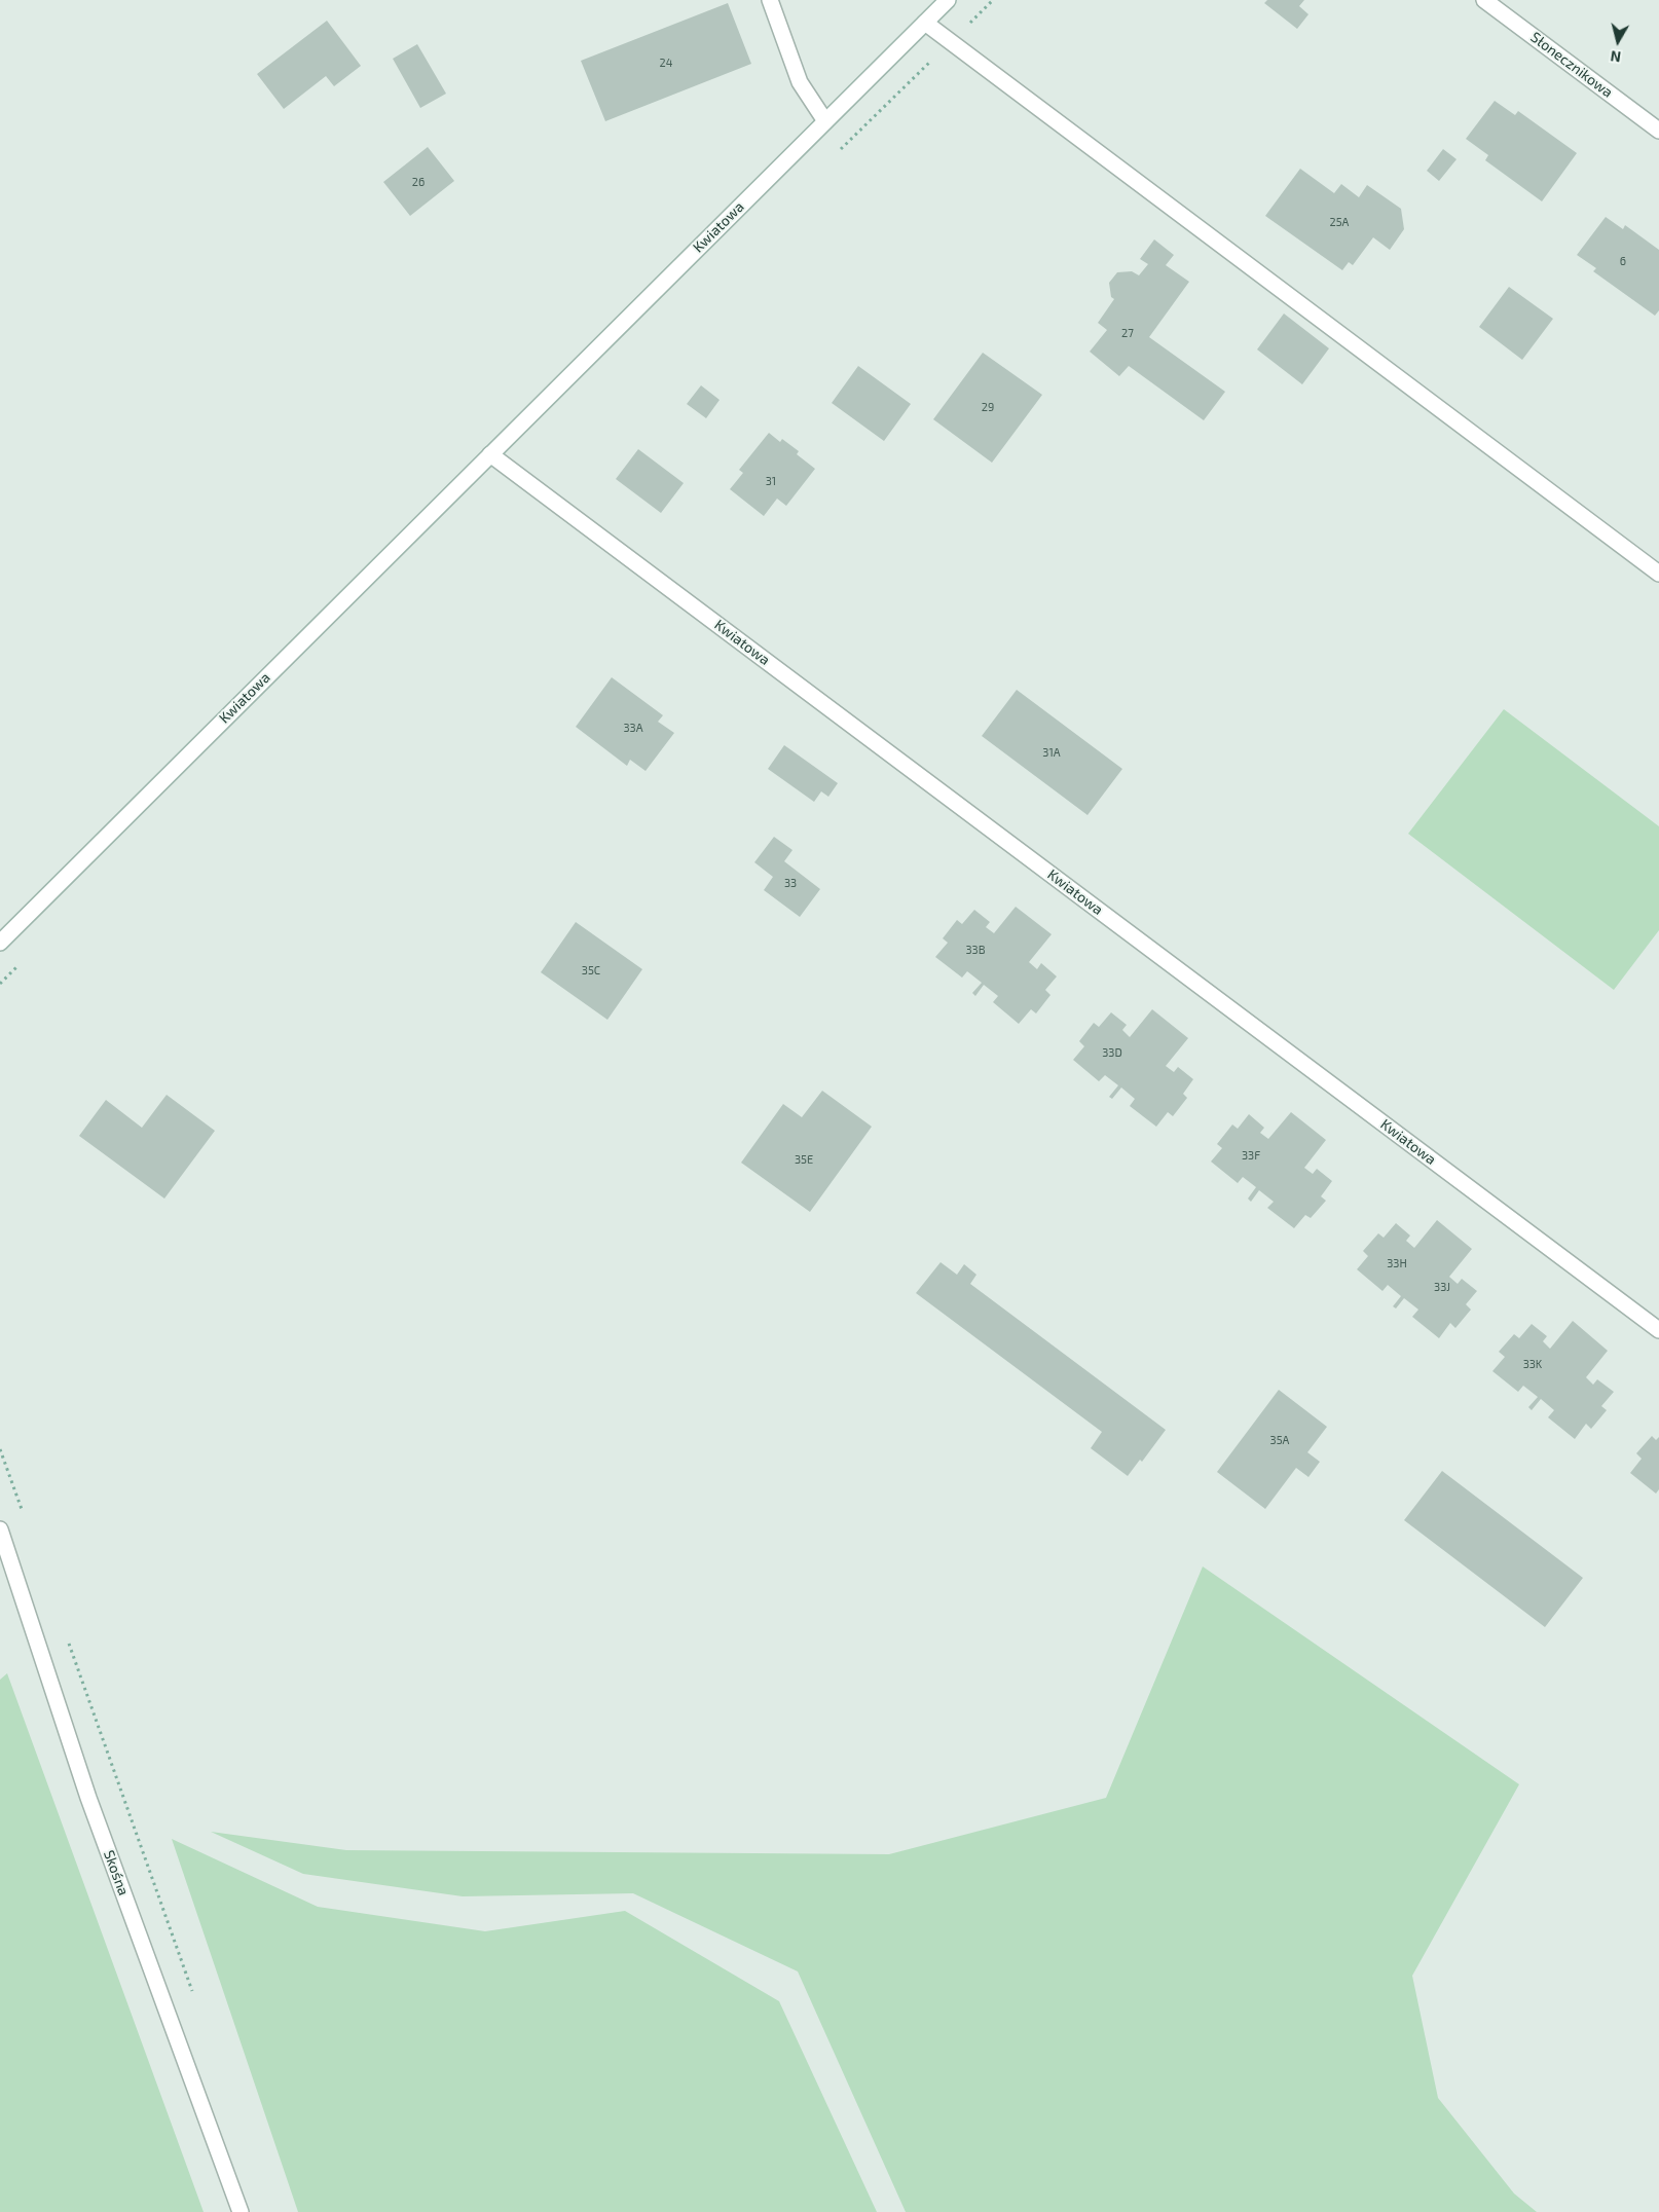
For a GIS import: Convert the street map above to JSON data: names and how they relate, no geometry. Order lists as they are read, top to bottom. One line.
{"streets":{"street":["Słonecznikowa","Kwiatowa","Skośna"]},"house_numbers":["24","26","25A","6","27","29","31","33A","31A","33","33B","35C","33D","33F","35E","33H","33J","33K","35A"],"north":"bottom"}
